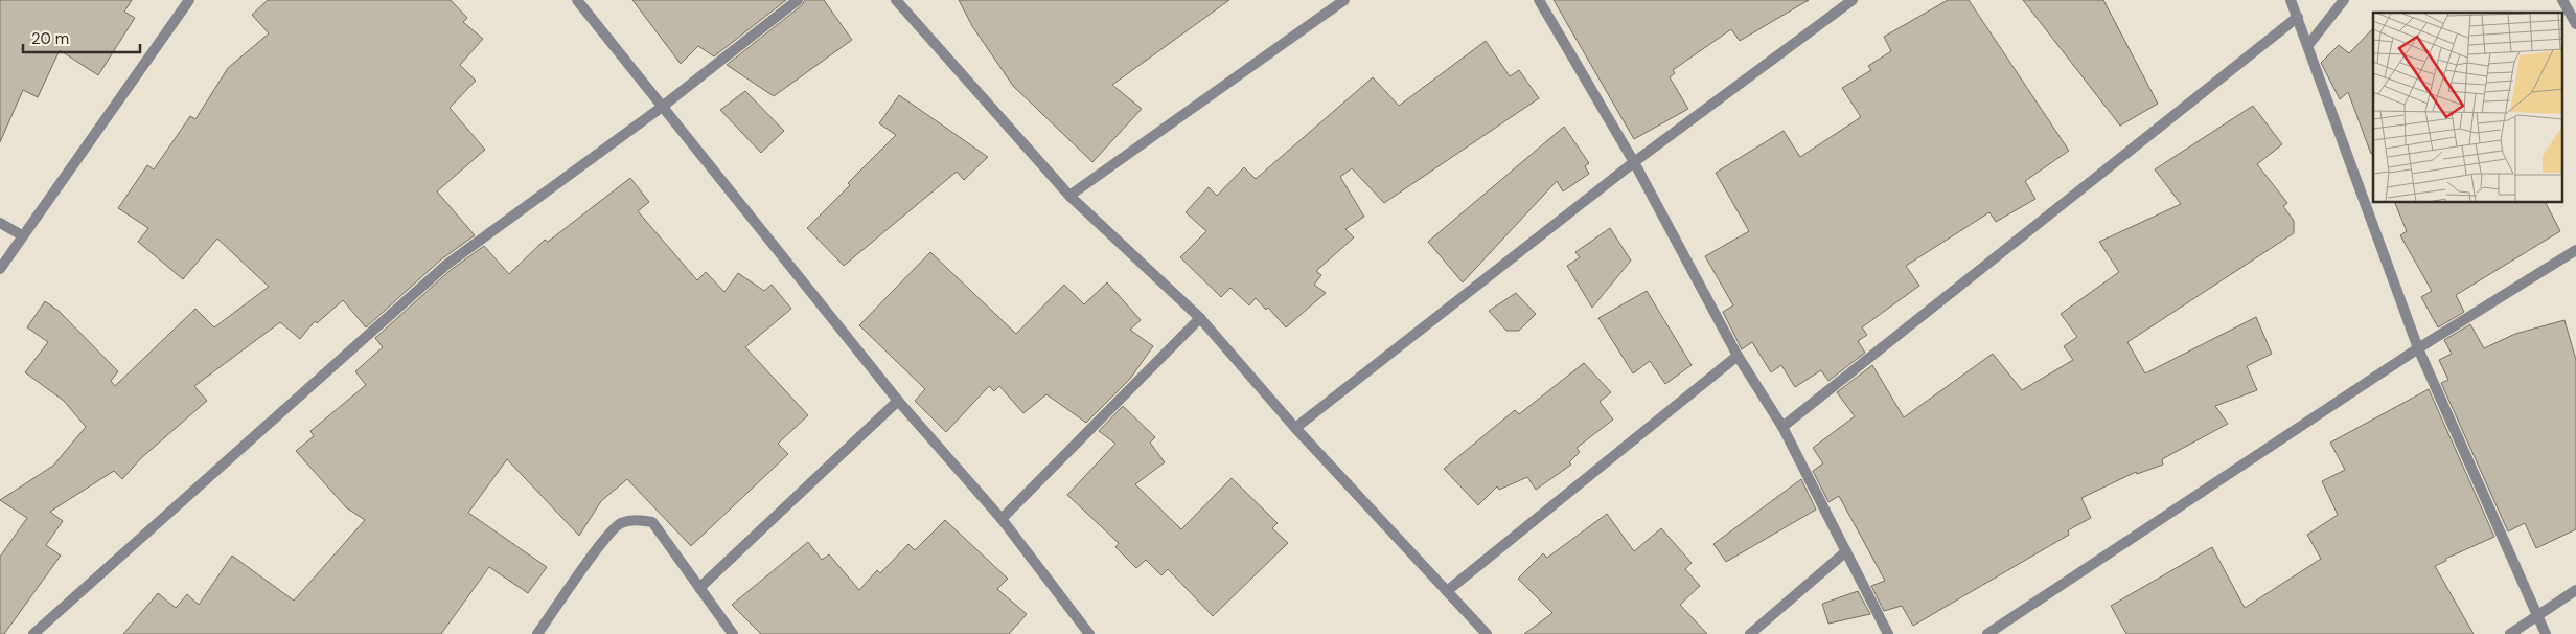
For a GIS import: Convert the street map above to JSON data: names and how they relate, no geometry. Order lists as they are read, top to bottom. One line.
{"scale_bar":"20 m"}
